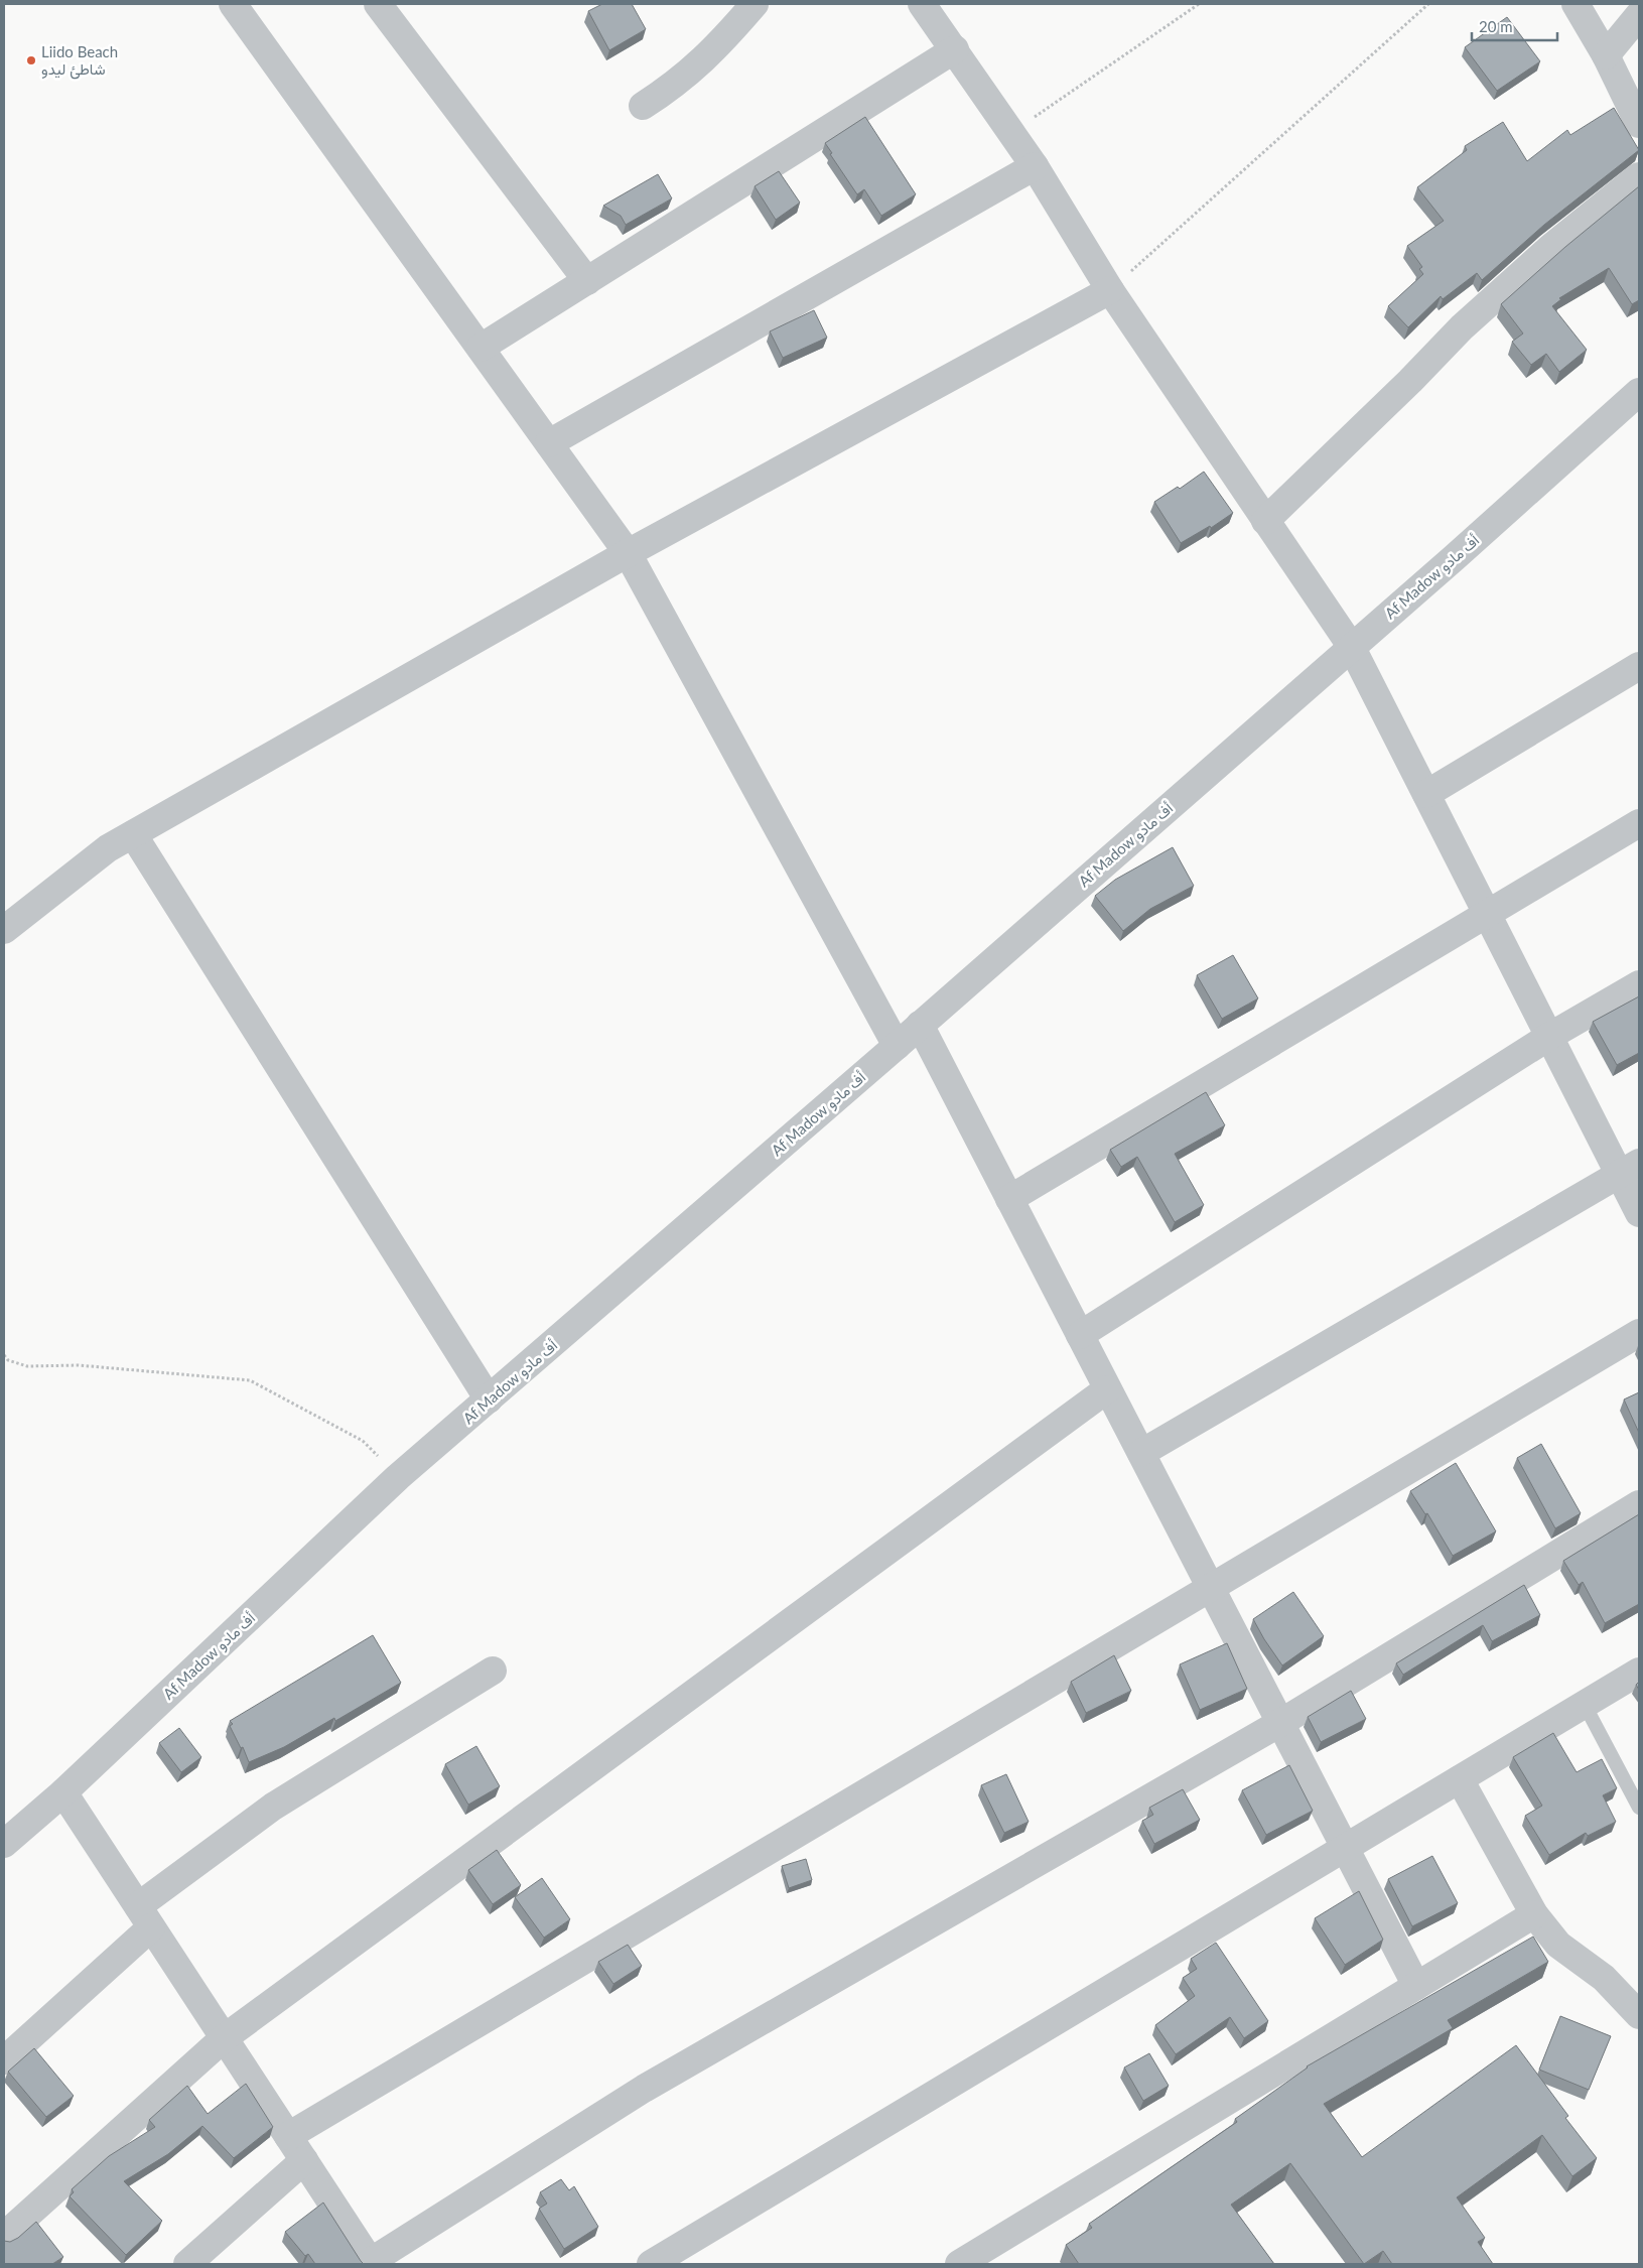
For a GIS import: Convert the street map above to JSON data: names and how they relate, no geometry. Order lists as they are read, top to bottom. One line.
{"streets":{"street":["Af Madow أف مادو"]},"places":["Liido Beach شاطئ ليدو"],"scale_bar":"20 m"}
